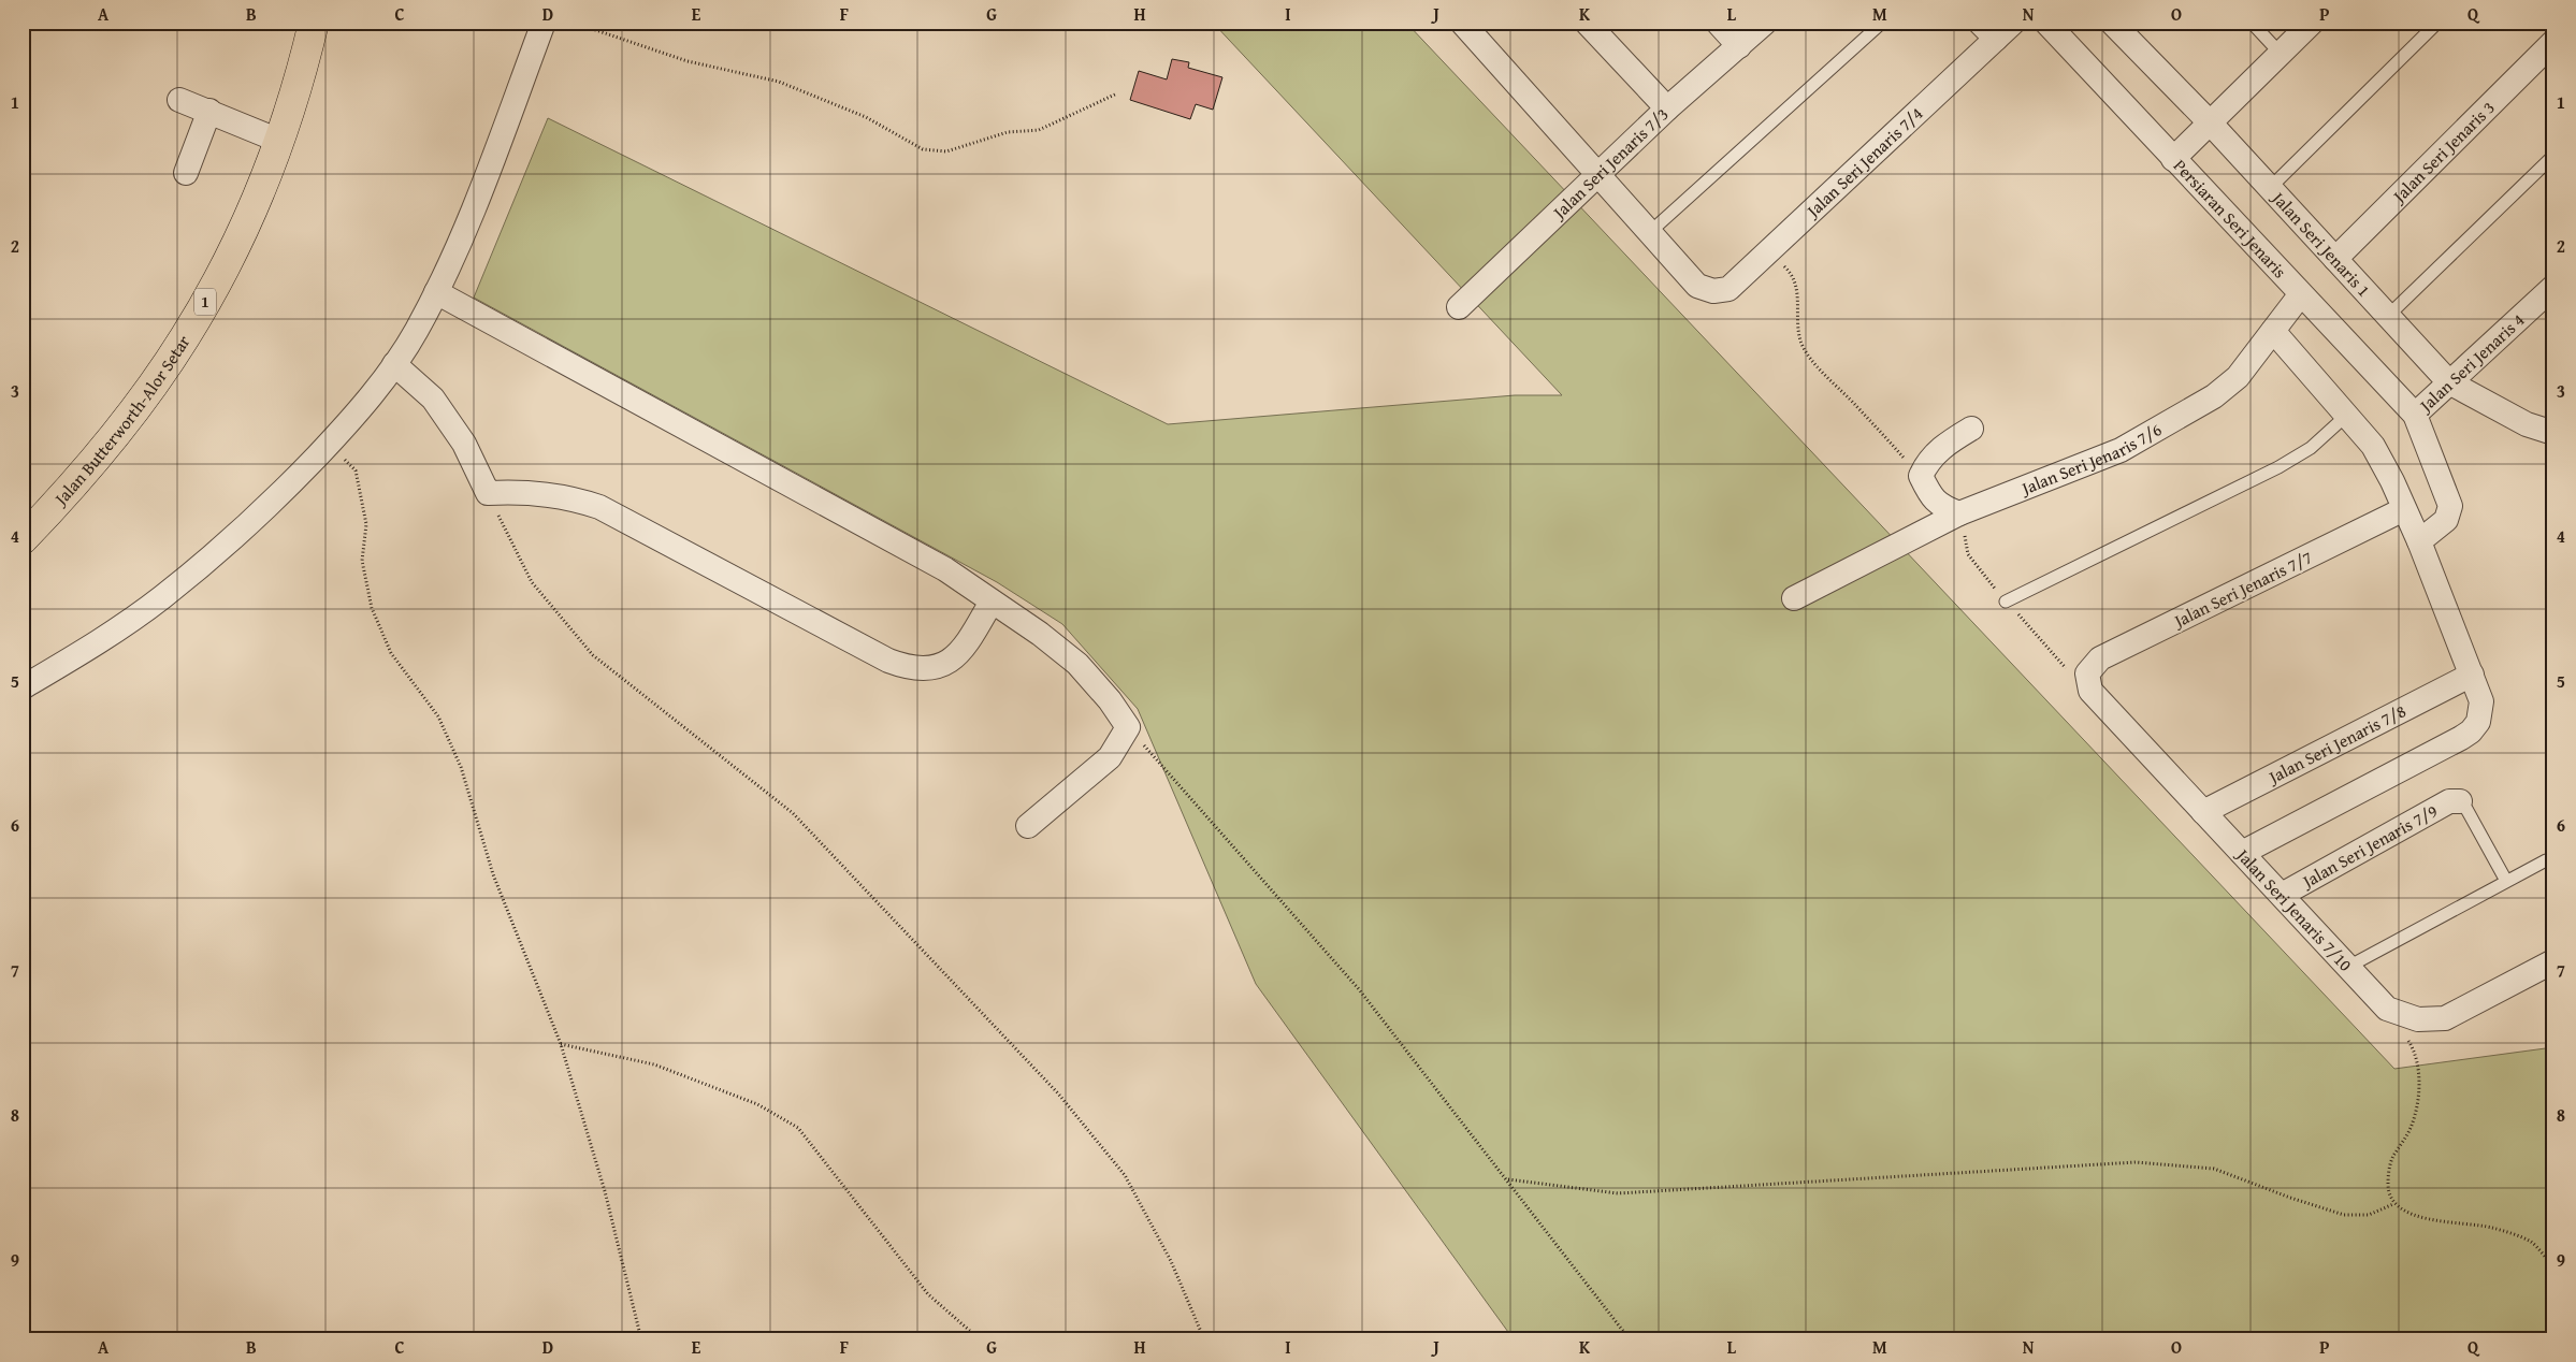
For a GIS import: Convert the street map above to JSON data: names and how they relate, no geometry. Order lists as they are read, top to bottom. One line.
{"streets":{"main road":["1","Jalan Butterworth-Alor Setar"],"street":["Jalan Seri Jenaris 3","Jalan Seri Jenaris 7/4","Jalan Seri Jenaris 7/3","Persiaran Seri Jenaris","Jalan Seri Jenaris 1","Jalan Seri Jenaris 4","Jalan Seri Jenaris 7/6","Jalan Seri Jenaris 7/7","Jalan Seri Jenaris 7/8","Jalan Seri Jenaris 7/9","Jalan Seri Jenaris 7/10"]},"crossings":[["Jalan Seri Jenaris 3","Jalan Seri Jenaris 1"],["Persiaran Seri Jenaris","Jalan Seri Jenaris 4"],["Persiaran Seri Jenaris","Jalan Seri Jenaris 7/6"],["Jalan Seri Jenaris 1","Jalan Seri Jenaris 4"],["Jalan Seri Jenaris 7/7","Jalan Seri Jenaris 7/10"],["Jalan Seri Jenaris 7/8","Jalan Seri Jenaris 7/10"],["Jalan Seri Jenaris 7/9","Jalan Seri Jenaris 7/10"]],"grid":{"columns":["A","B","C","D","E","F","G","H","I","J","K","L","M","N","O","P","Q"],"rows":["1","2","3","4","5","6","7","8","9"]}}
